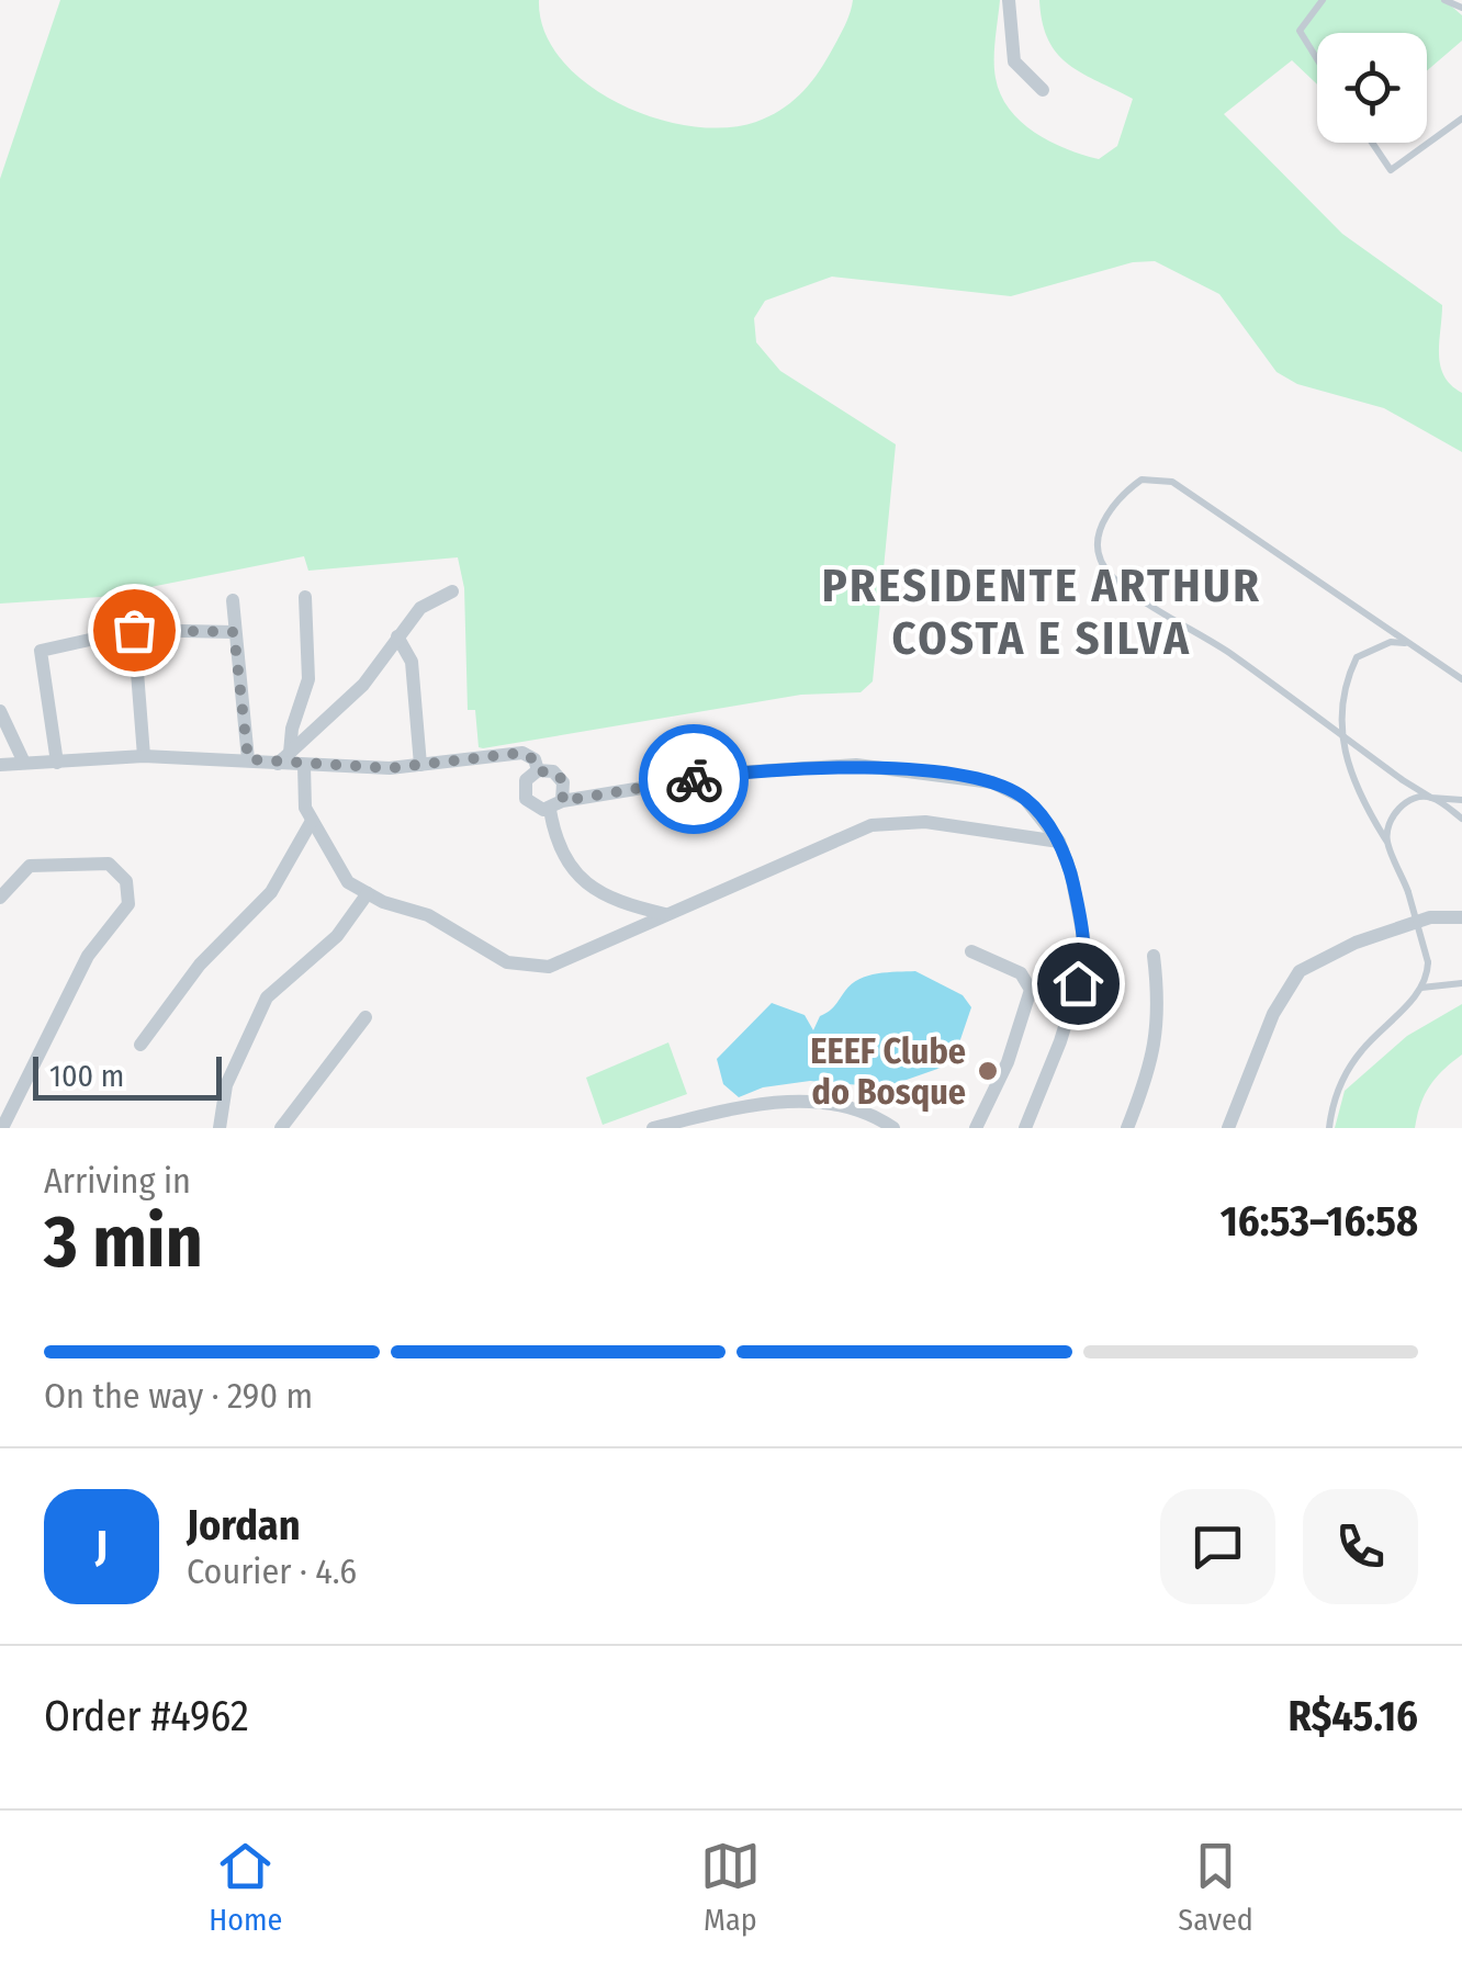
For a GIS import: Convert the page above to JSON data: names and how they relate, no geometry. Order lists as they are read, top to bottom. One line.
{"districts":["PRESIDENTE ARTHUR COSTA E SILVA"],"places":["EEEF Clube do Bosque"],"scale_bar":"100 m","page":{"scale":"100 m","heading":["3 min","Arriving in","16:53–16:58"],"panel":["Jordan","Courier · 4.6","Order #4962","R$45.16"],"bar":"On the way · 290 m","round":"J","tabs":["Home","Map","Saved"]}}
